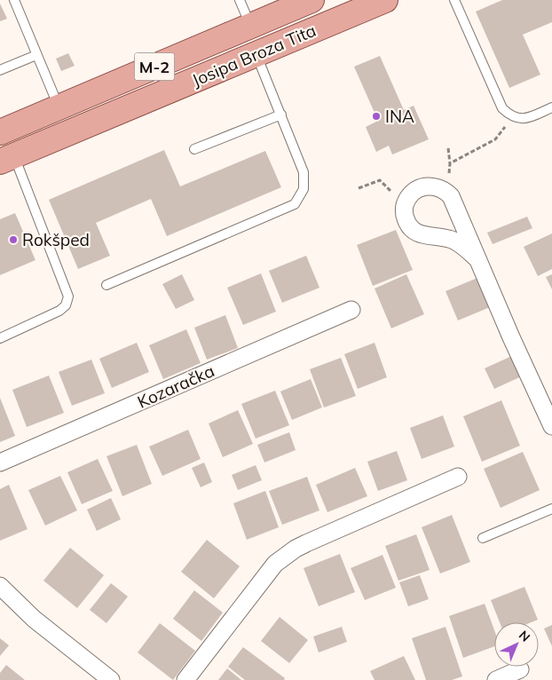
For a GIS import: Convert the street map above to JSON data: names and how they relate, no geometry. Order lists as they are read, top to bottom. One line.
{"streets":{"main road":["Josipa Broza Tita","M-2"],"street":["Kozaračka"]},"places":["INA","Rokšped"],"north":"top right"}
